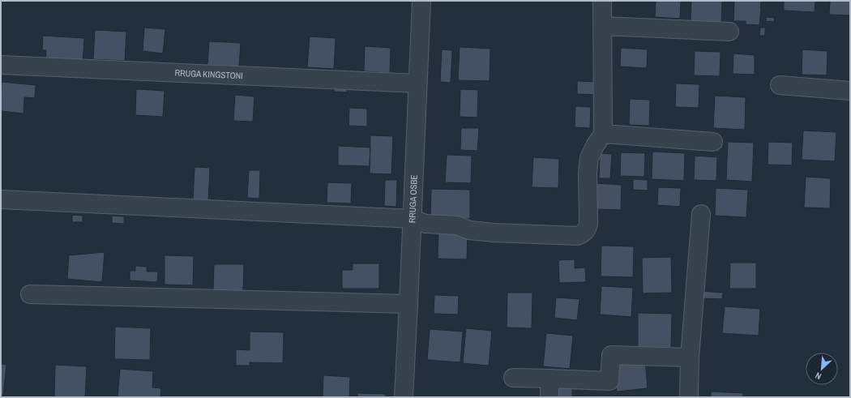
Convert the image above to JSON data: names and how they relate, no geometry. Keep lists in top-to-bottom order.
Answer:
{
  "streets": {
    "street": ["RRUGA KINGSTONI", "RRUGA OSBE"]
  },
  "crossings": [
    ["RRUGA KINGSTONI", "RRUGA OSBE"]
  ],
  "north": "bottom left"
}
